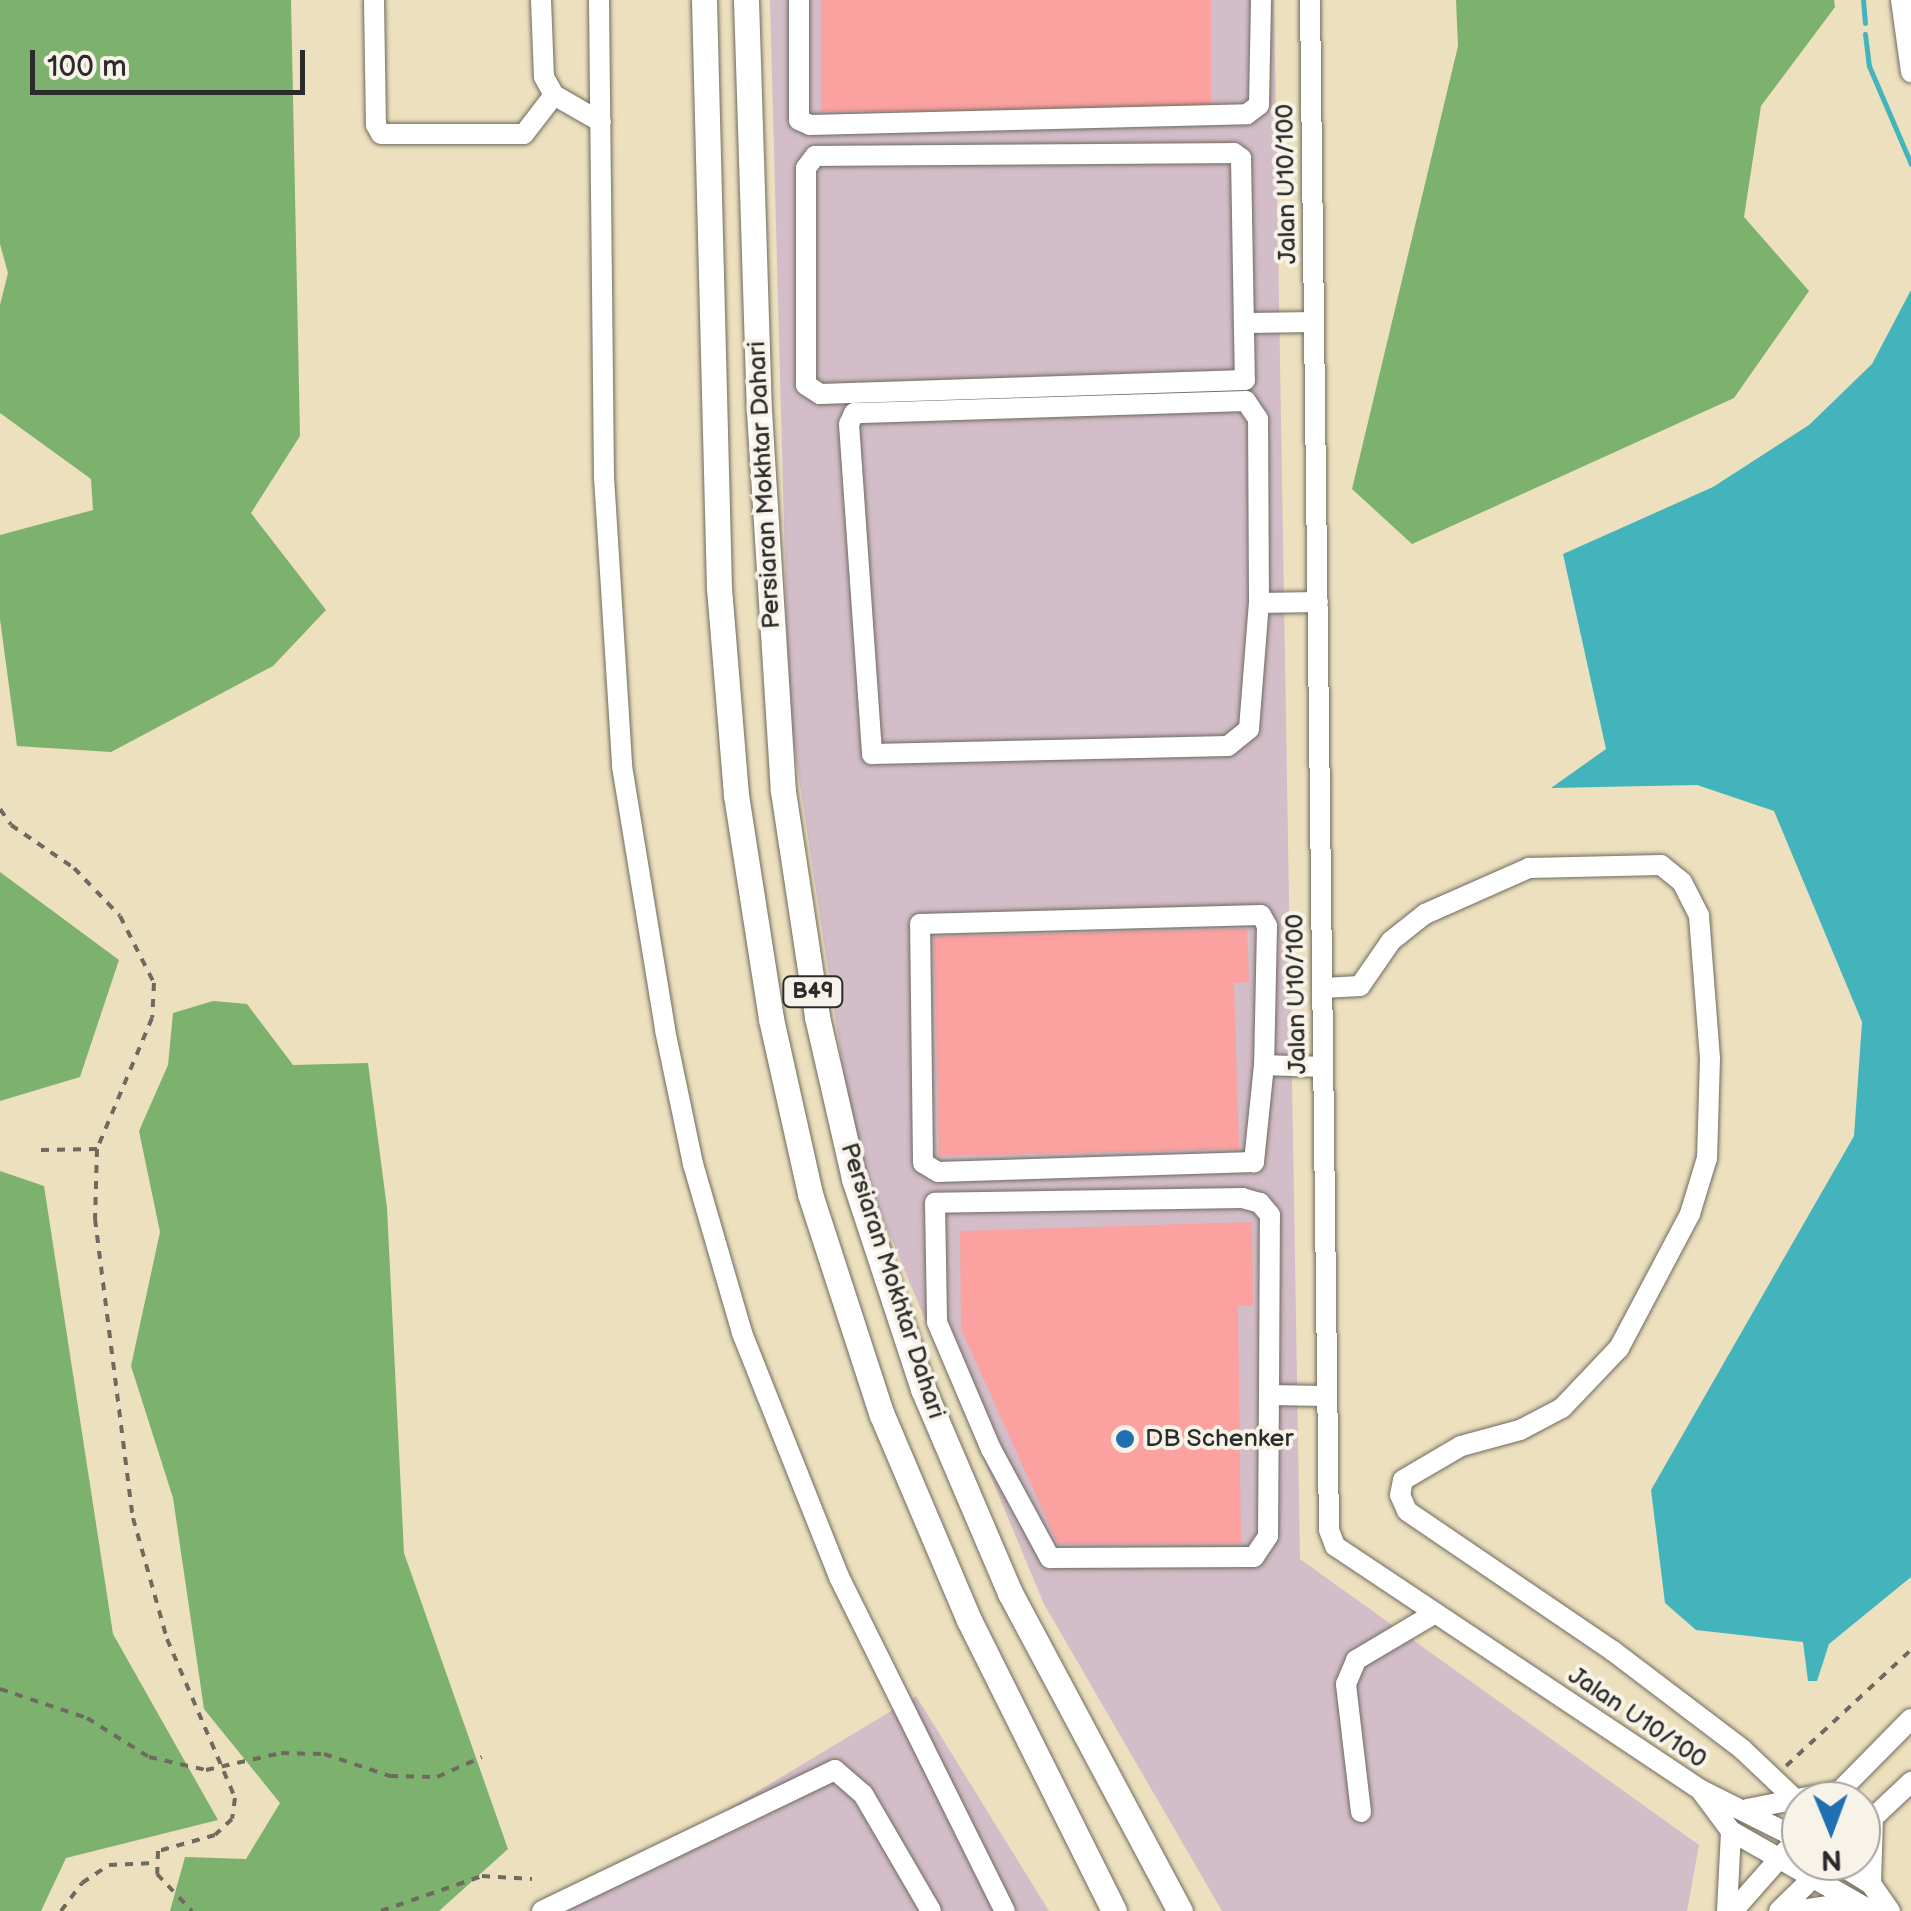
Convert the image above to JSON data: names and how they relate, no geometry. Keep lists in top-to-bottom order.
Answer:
{
  "streets": {
    "main road": ["Persiaran Mokhtar Dahari", "B49"],
    "street": ["Jalan U10/100"]
  },
  "places": ["DB Schenker"],
  "scale_bar": "100 m",
  "north": "bottom"
}
